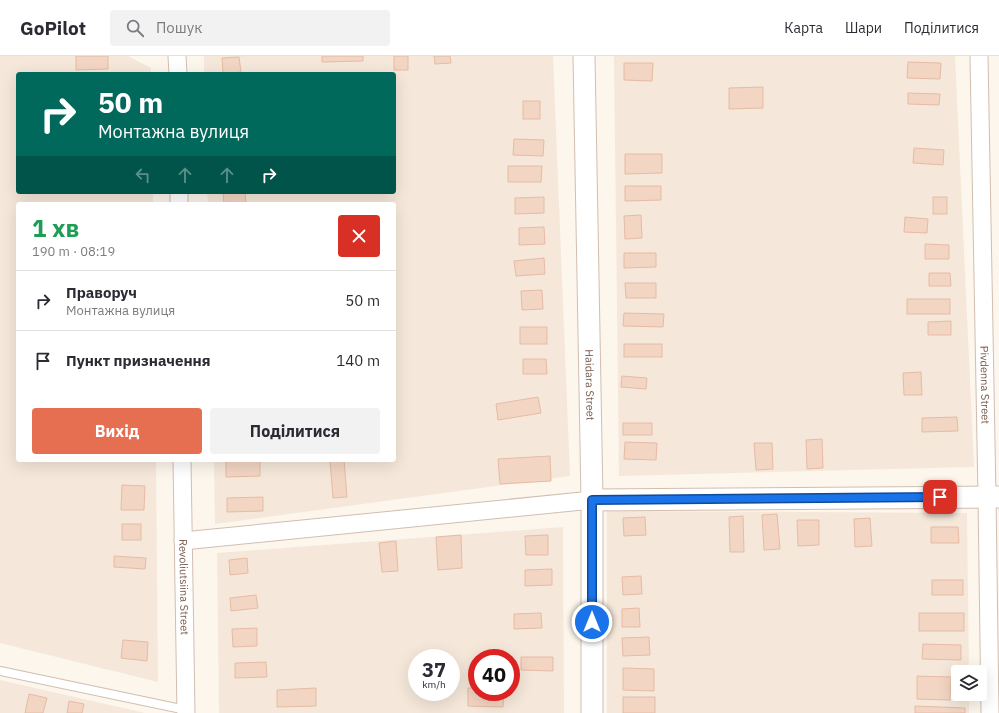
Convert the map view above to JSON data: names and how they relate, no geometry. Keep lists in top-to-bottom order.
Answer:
{
  "streets": {
    "street": ["Haidara Street", "Pivdenna Street", "Revoliutsiina Street"]
  },
  "page": {
    "header": "GoPilot",
    "search": "Пошук",
    "nav": ["Карта", "Шари", "Поділитися"],
    "turn": ["50 m", "Монтажна вулиця"],
    "heading": ["1 хв", "190 m · 08:19"],
    "list": [
      {
        "name": "Праворуч",
        "note": "Монтажна вулиця",
        "value": "50 m"
      },
      {
        "name": "Пункт призначення",
        "value": "140 m"
      }
    ],
    "buttons": ["Вихід", "Поділитися"],
    "speed": "37 km/h",
    "limit": "40"
  }
}
